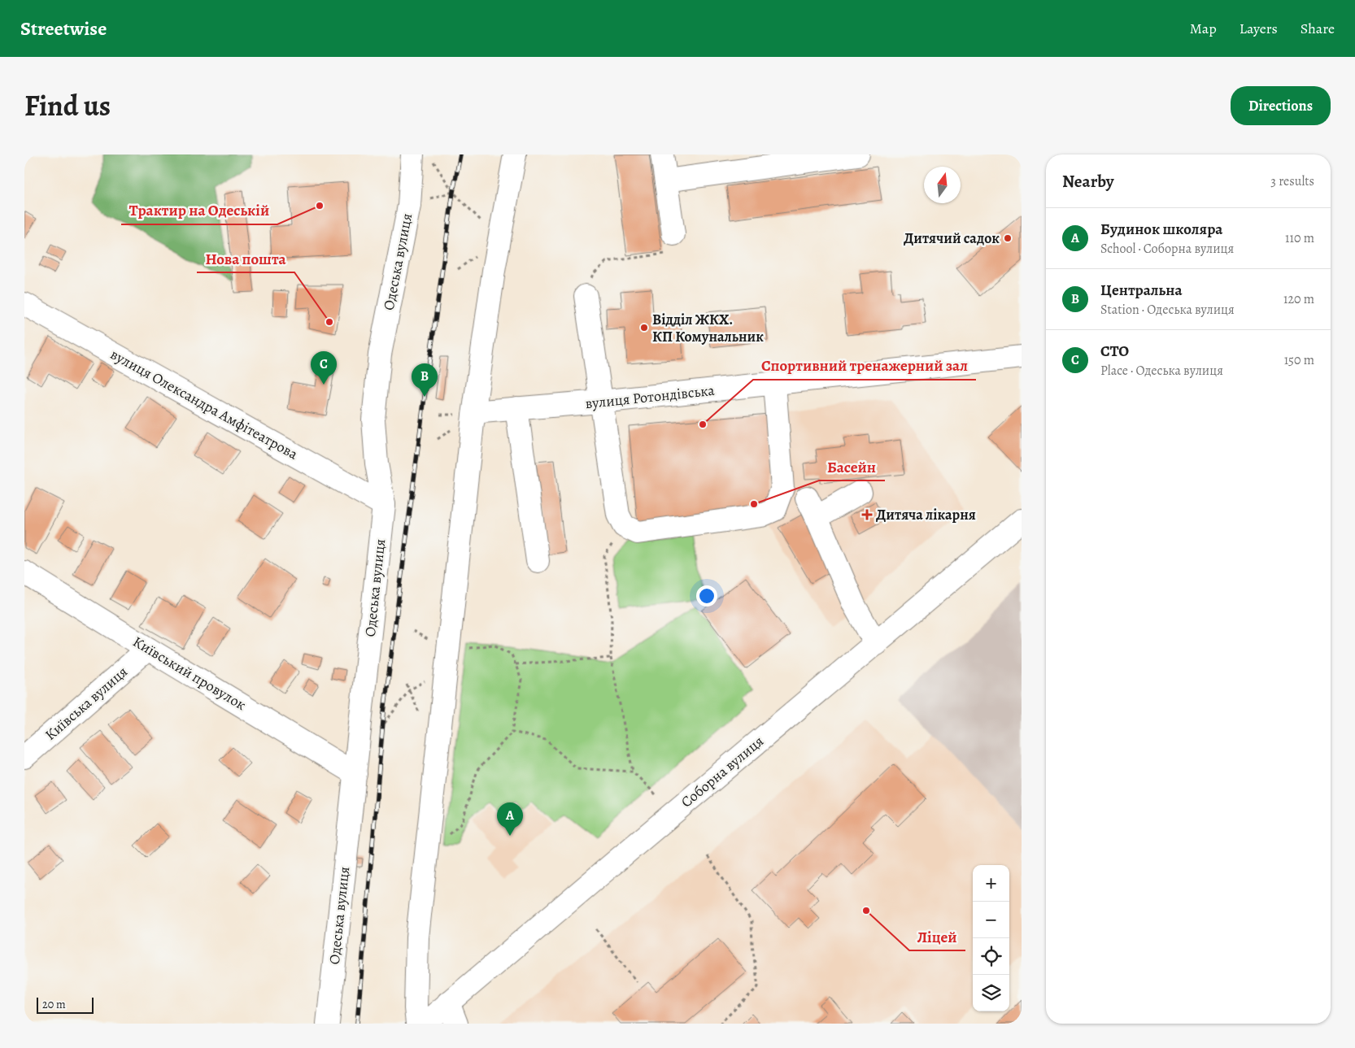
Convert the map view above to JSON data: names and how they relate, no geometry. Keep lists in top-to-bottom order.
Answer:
{
  "streets": {
    "street": [
      "Одеська вулиця",
      "вулиця Ротондівська",
      "вулиця Олександра Амфітеатрова",
      "Київський провулок",
      "Київська вулиця",
      "Соборна вулиця"
    ]
  },
  "crossings": [
    ["Одеська вулиця", "вулиця Олександра Амфітеатрова"],
    ["Одеська вулиця", "Київський провулок"],
    ["Київський провулок", "Київська вулиця"]
  ],
  "places": {
    "other": [
      "Трактир на Одеській",
      "Дитячий садок",
      "Нова пошта",
      "Відділ ЖКХ. КП Комунальник",
      "Спортивний тренажерний зал",
      "Басейн",
      "Ліцей"
    ],
    "health": ["Дитяча лікарня"]
  },
  "scale_bar": "20 m",
  "north": "top",
  "page": {
    "header": "Streetwise",
    "nav": ["Map", "Layers", "Share"],
    "title": "Find us",
    "buttons": "Directions",
    "heading": ["Nearby", "3 results"],
    "list": [
      {
        "mark": "A",
        "name": "Будинок школяра",
        "note": "School · Соборна вулиця",
        "value": "110 m"
      },
      {
        "mark": "B",
        "name": "Центральна",
        "note": "Station · Одеська вулиця",
        "value": "120 m"
      },
      {
        "mark": "C",
        "name": "СТО",
        "note": "Place · Одеська вулиця",
        "value": "150 m"
      }
    ],
    "pins": ["C", "B", "A"],
    "map_buttons": ["+", "−"],
    "scale": "20 m"
  }
}
